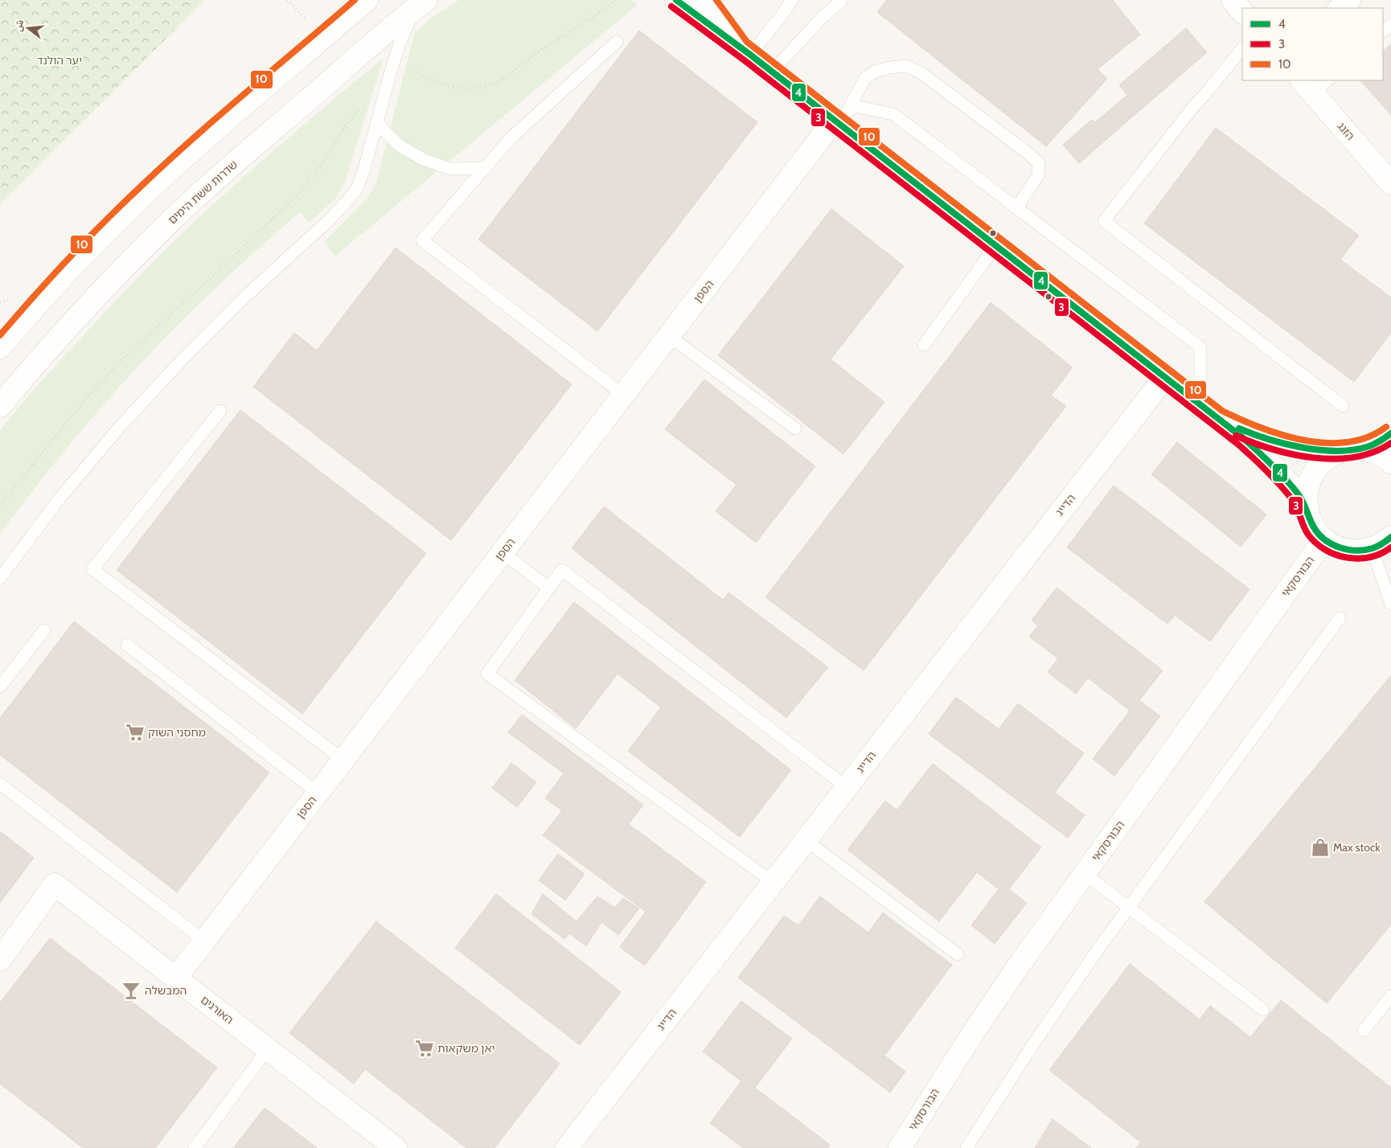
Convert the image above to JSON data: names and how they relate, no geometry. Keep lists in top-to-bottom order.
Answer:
{
  "streets": {
    "street": [
      "הזגג",
      "שדרות ששת הימים",
      "הספן",
      "הדייג",
      "הבורסקאי",
      "האורגים"
    ]
  },
  "crossings": [
    ["הספן", "האורגים"]
  ],
  "parks": ["יער הולנד"],
  "places": {
    "supermarket": ["מחסני השוק", "יאן משקאות"],
    "shop": ["Max stock"],
    "bar": ["המבשלה"]
  },
  "lines": ["transit line 4", "transit line 10", "transit line 3"],
  "legend": ["4", "3", "10"],
  "north": "left"
}
